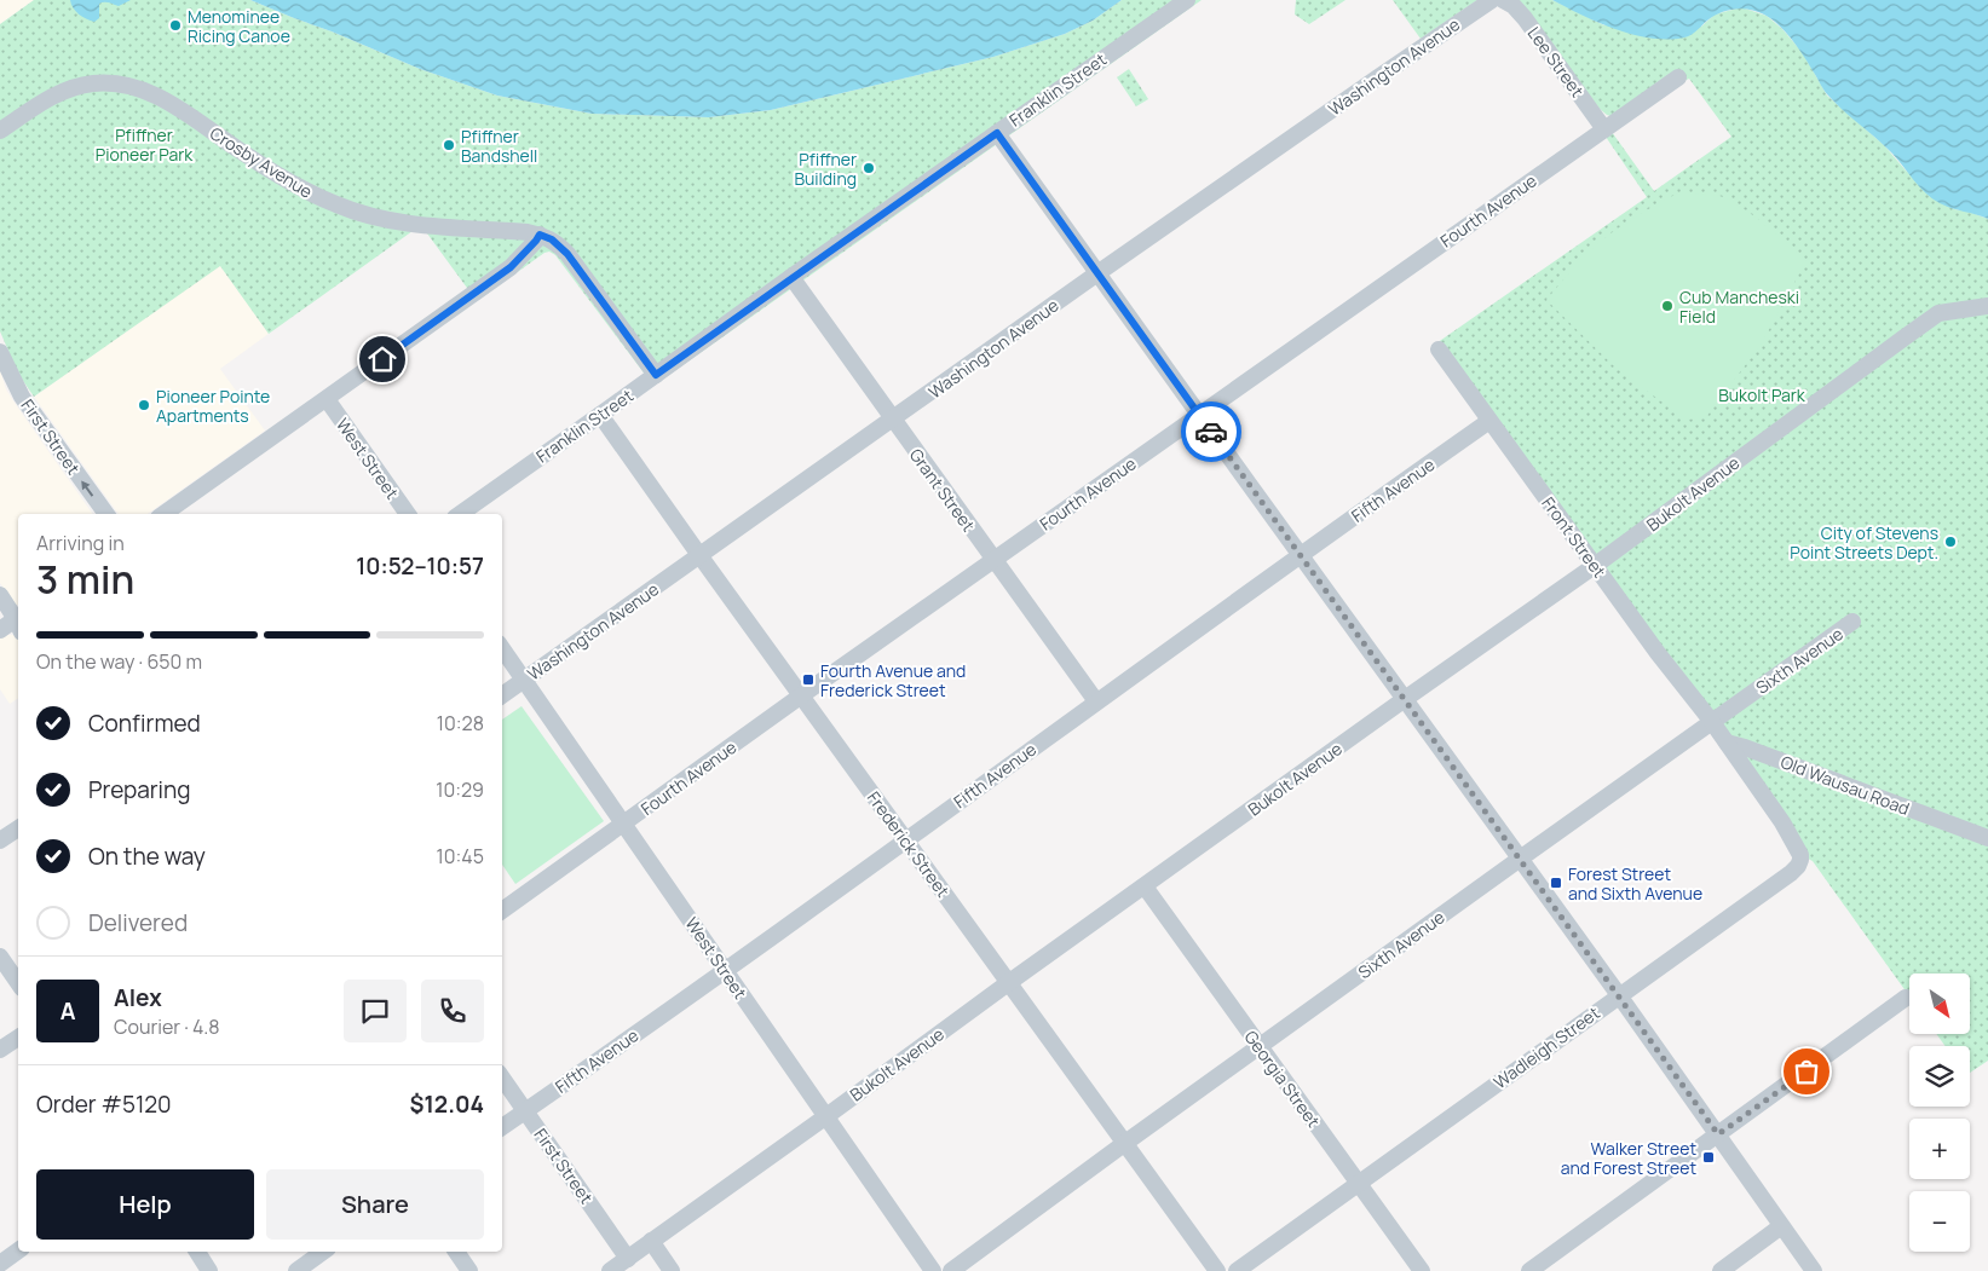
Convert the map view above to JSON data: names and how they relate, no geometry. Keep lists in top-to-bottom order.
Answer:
{
  "streets": {
    "street": [
      "Lee Street",
      "Washington Avenue",
      "Franklin Street",
      "Crosby Avenue",
      "Fourth Avenue",
      "First Street",
      "West Street",
      "Grant Street",
      "Fifth Avenue",
      "Bukolt Avenue",
      "Front Street",
      "Sixth Avenue",
      "Old Wausau Road",
      "Frederick Street",
      "Wadleigh Street",
      "Georgia Street"
    ]
  },
  "crossings": [
    ["Lee Street", "Washington Avenue"],
    ["Lee Street", "Fourth Avenue"],
    ["Washington Avenue", "West Street"],
    ["Washington Avenue", "Grant Street"],
    ["Washington Avenue", "Frederick Street"],
    ["Franklin Street", "Crosby Avenue"],
    ["Franklin Street", "Grant Street"],
    ["Franklin Street", "Frederick Street"],
    ["Fourth Avenue", "West Street"],
    ["Fourth Avenue", "Grant Street"],
    ["Fourth Avenue", "Frederick Street"],
    ["First Street", "Fifth Avenue"],
    ["First Street", "Bukolt Avenue"],
    ["West Street", "Fifth Avenue"],
    ["West Street", "Bukolt Avenue"],
    ["Grant Street", "Fifth Avenue"],
    ["Fifth Avenue", "Front Street"],
    ["Fifth Avenue", "Frederick Street"],
    ["Bukolt Avenue", "Front Street"],
    ["Bukolt Avenue", "Frederick Street"],
    ["Bukolt Avenue", "Georgia Street"],
    ["Front Street", "Sixth Avenue"],
    ["Sixth Avenue", "Frederick Street"],
    ["Sixth Avenue", "Georgia Street"],
    ["Old Wausau Road", "Wadleigh Street"],
    ["Wadleigh Street", "Georgia Street"]
  ],
  "one_way": ["First Street"],
  "parks": ["Pfiffner Pioneer Park", "Bukolt Park"],
  "places": {
    "other": [
      "Menominee Ricing Canoe",
      "Pfiffner Bandshell",
      "Pfiffner Building",
      "Cub Mancheski Field",
      "Pioneer Pointe Apartments",
      "City of Stevens Point Streets Dept."
    ],
    "transit": ["Fourth Avenue and Frederick Street", "Forest Street and Sixth Avenue", "Walker Street and Forest Street"]
  },
  "north": "bottom right",
  "page": {
    "heading": ["3 min", "Arriving in", "10:52–10:57"],
    "panel": [
      "Alex",
      "Courier · 4.8",
      "Order #5120",
      "$12.04"
    ],
    "bar": "On the way · 650 m",
    "list": [
      ["Confirmed", "10:28"],
      ["Preparing", "10:29"],
      ["On the way", "10:45"],
      "Delivered"
    ],
    "map_buttons": ["+", "−"],
    "round": "A",
    "buttons": ["Help", "Share"]
  }
}
